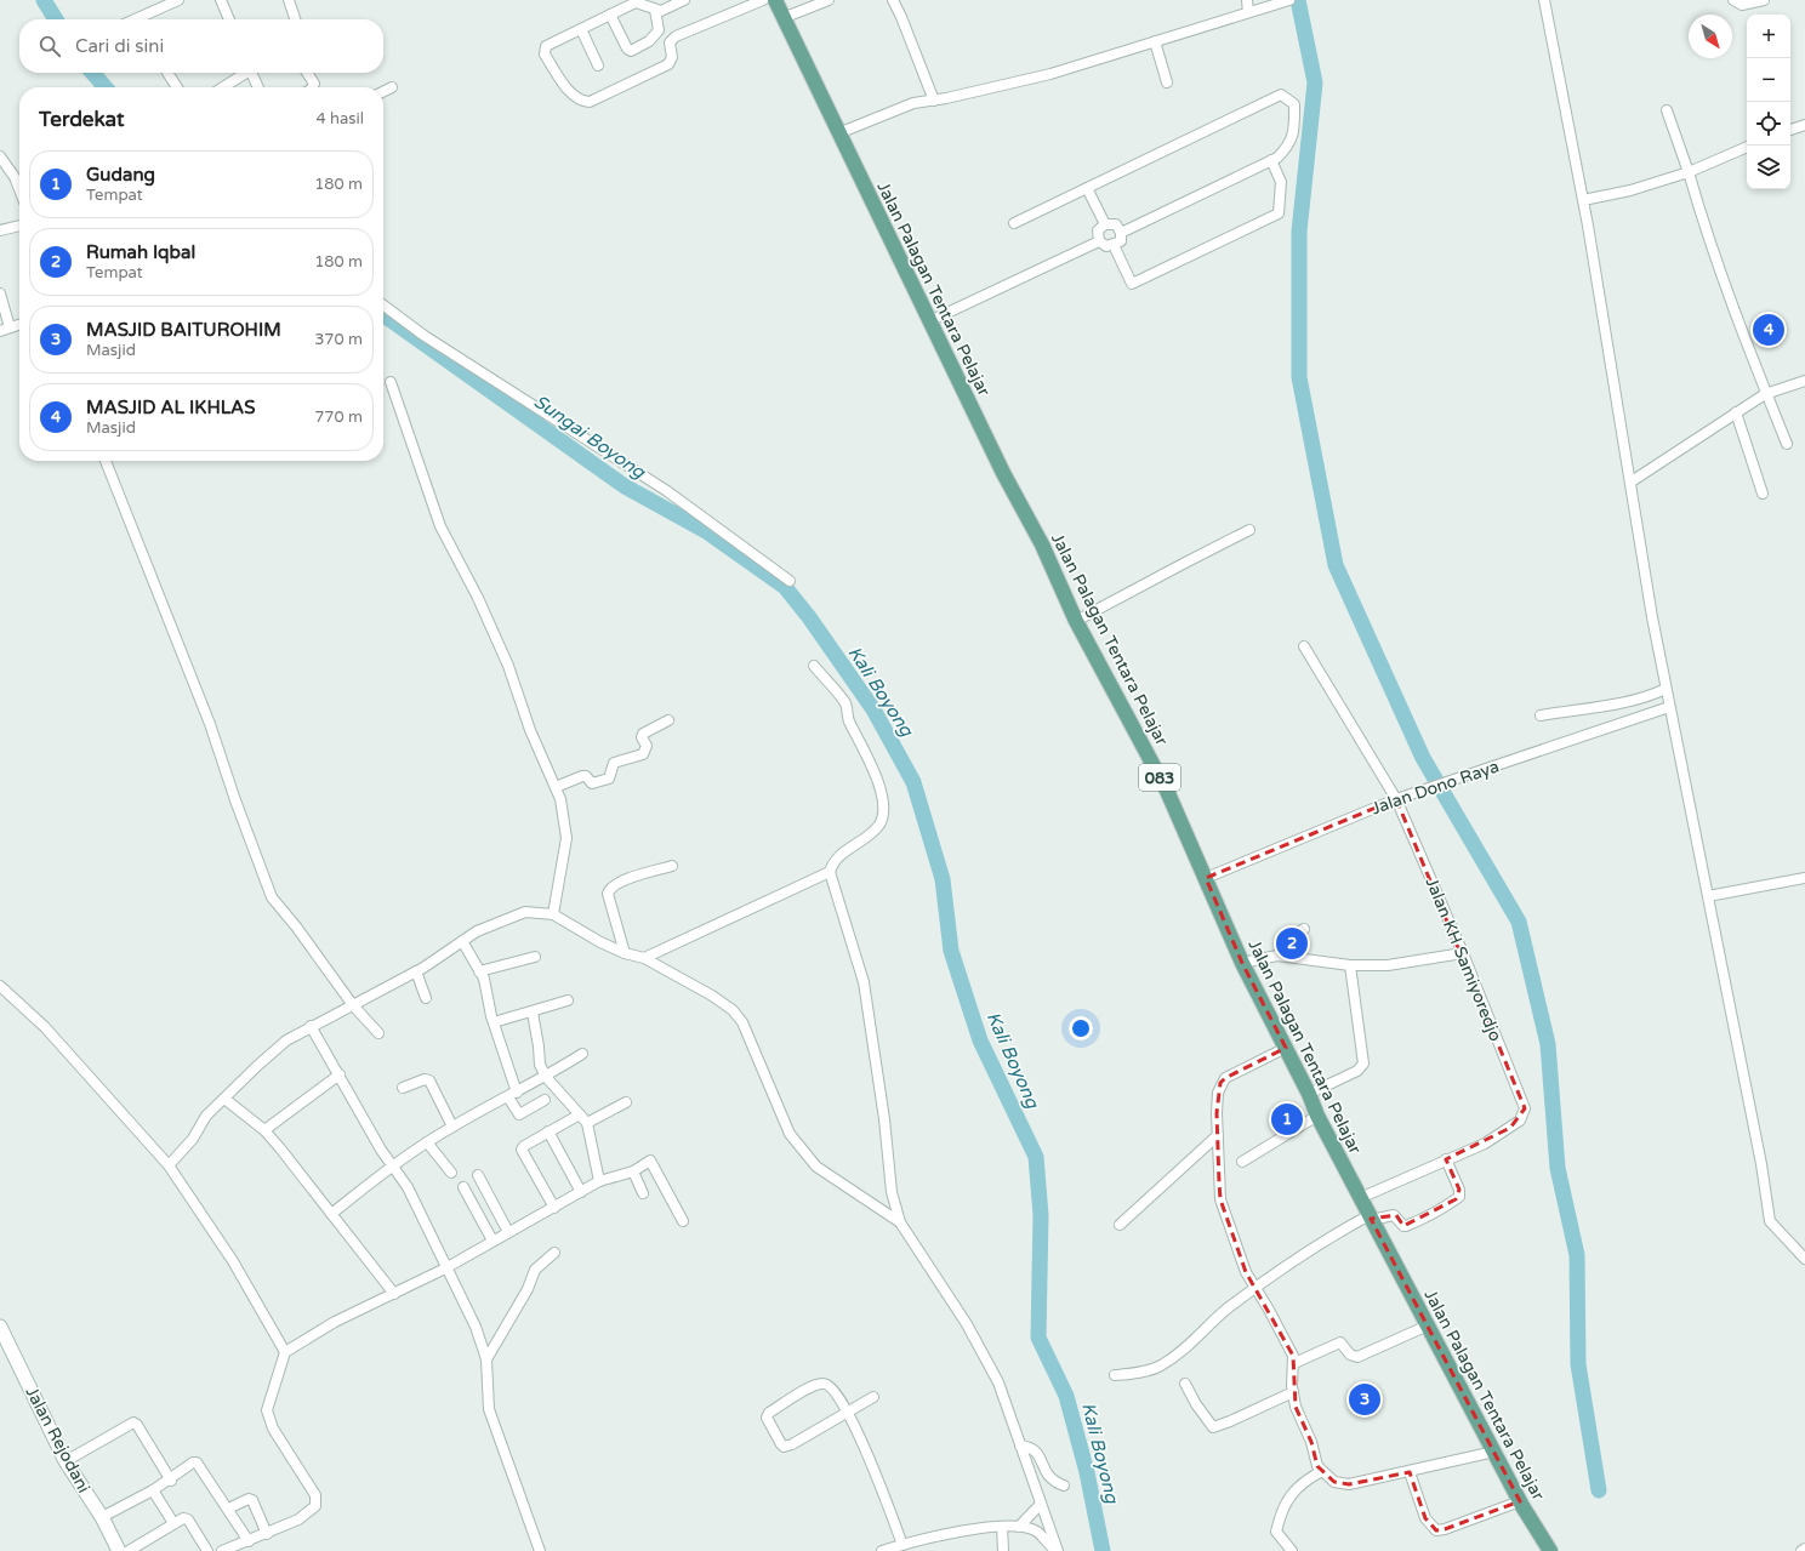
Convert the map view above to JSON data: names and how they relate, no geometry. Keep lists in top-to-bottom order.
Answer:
{
  "streets": {
    "main road": ["Jalan Palagan Tentara Pelajar", "083", "Jalan Rejodani"],
    "street": ["Jalan Dono Raya", "Jalan KH Samiyoredjo"]
  },
  "crossings": [
    ["Jalan Palagan Tentara Pelajar", "Jalan Dono Raya"],
    ["Jalan Palagan Tentara Pelajar", "Jalan KH Samiyoredjo"],
    ["Jalan Dono Raya", "Jalan KH Samiyoredjo"]
  ],
  "water": ["Sungai Boyong", "Kali Boyong"],
  "north": "bottom right",
  "page": {
    "map_buttons": ["+", "−"],
    "search": "Cari di sini",
    "heading": ["Terdekat", "4 hasil"],
    "list": [
      {
        "mark": "1",
        "name": "Gudang",
        "note": "Tempat",
        "value": "180 m"
      },
      {
        "mark": "2",
        "name": "Rumah Iqbal",
        "note": "Tempat",
        "value": "180 m"
      },
      {
        "mark": "3",
        "name": "MASJID BAITUROHIM",
        "note": "Masjid",
        "value": "370 m"
      },
      {
        "mark": "4",
        "name": "MASJID AL IKHLAS",
        "note": "Masjid",
        "value": "770 m"
      }
    ],
    "pins": [
      "4",
      "2",
      "1",
      "3"
    ]
  }
}
